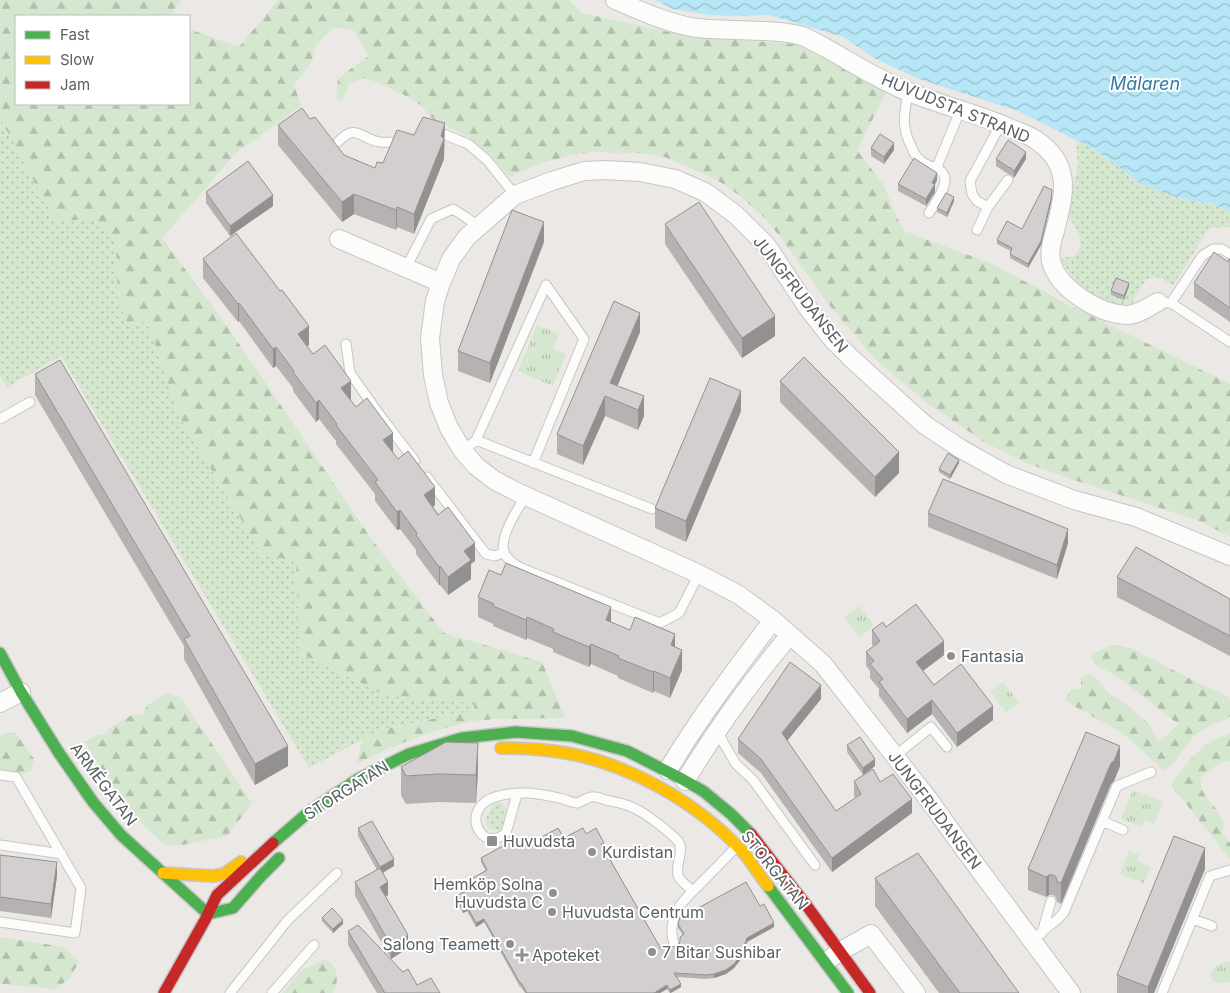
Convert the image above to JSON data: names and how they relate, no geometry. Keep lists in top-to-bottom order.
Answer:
{
  "streets": {
    "street": [
      "HUVUDSTA STRAND",
      "JUNGFRUDANSEN",
      "ARMÉGATAN",
      "STORGATAN"
    ]
  },
  "crossings": [
    ["ARMÉGATAN", "STORGATAN"]
  ],
  "water": ["Mälaren"],
  "places": {
    "other": [
      "Fantasia",
      "Kurdistan",
      "Hemköp Solna Huvudsta C",
      "Huvudsta Centrum",
      "Salong Teamett",
      "7 Bitar Sushibar"
    ],
    "transit": ["Huvudsta"],
    "health": ["Apoteket"]
  },
  "legend": ["Fast", "Slow", "Jam"]
}
